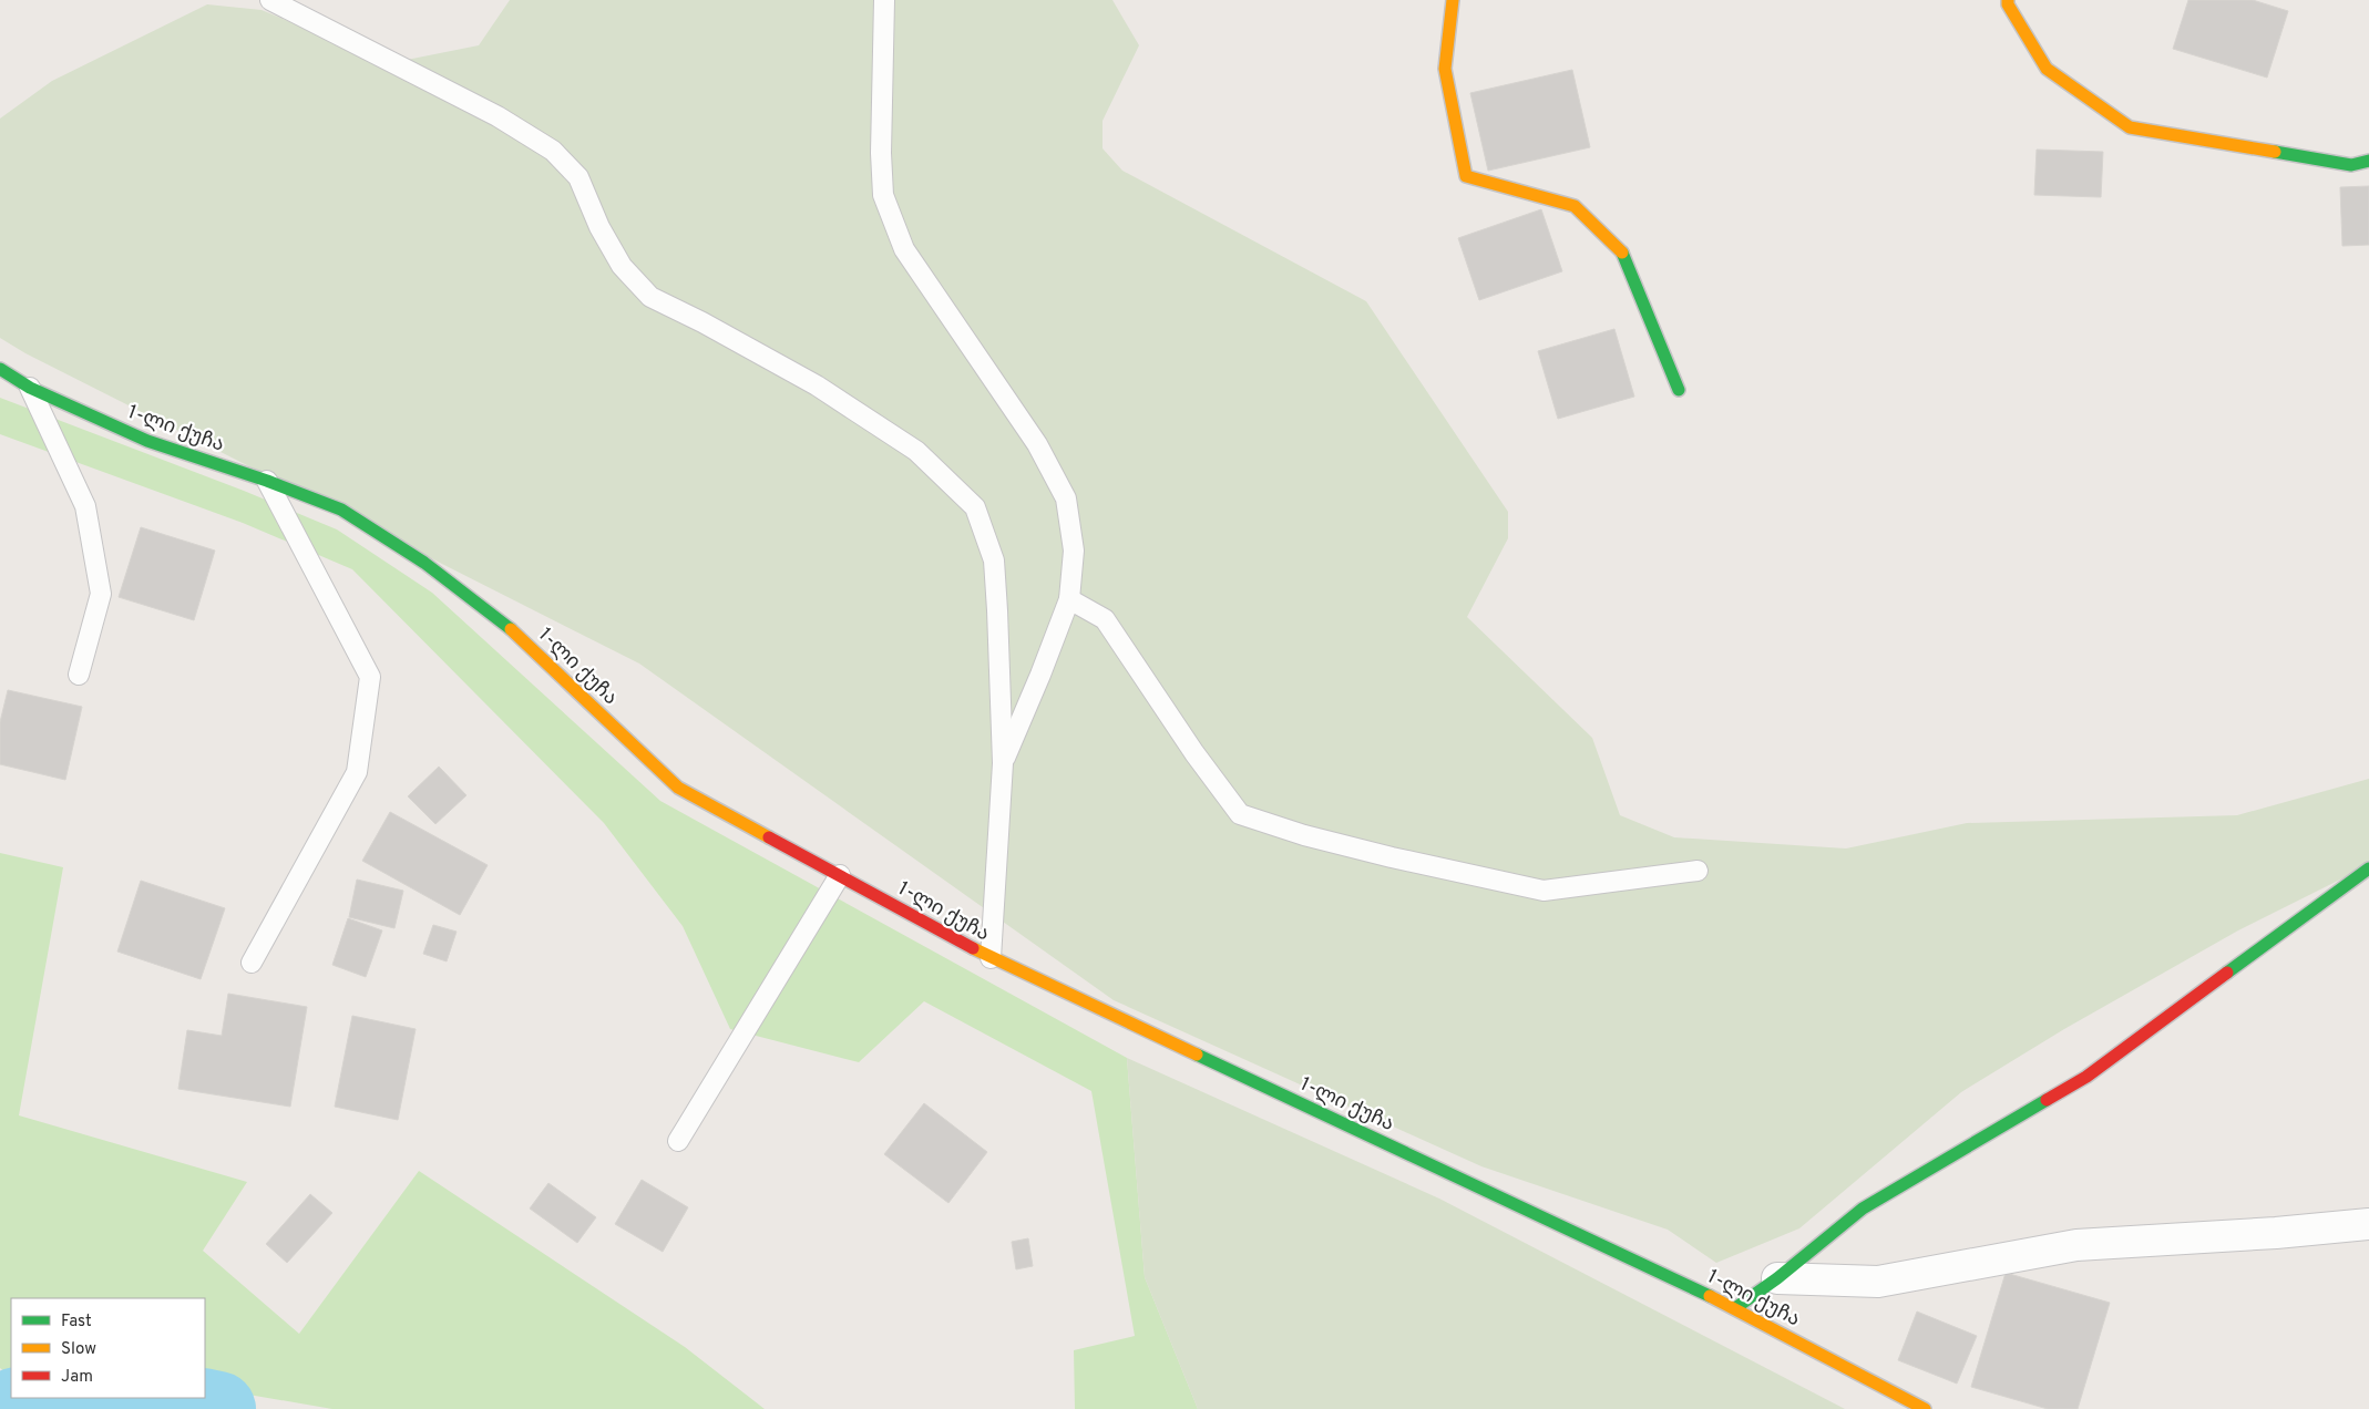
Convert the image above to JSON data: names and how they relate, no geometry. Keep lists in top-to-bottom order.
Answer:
{
  "streets": {
    "street": ["1-ლი ქუჩა"]
  },
  "legend": ["Fast", "Slow", "Jam"]
}
